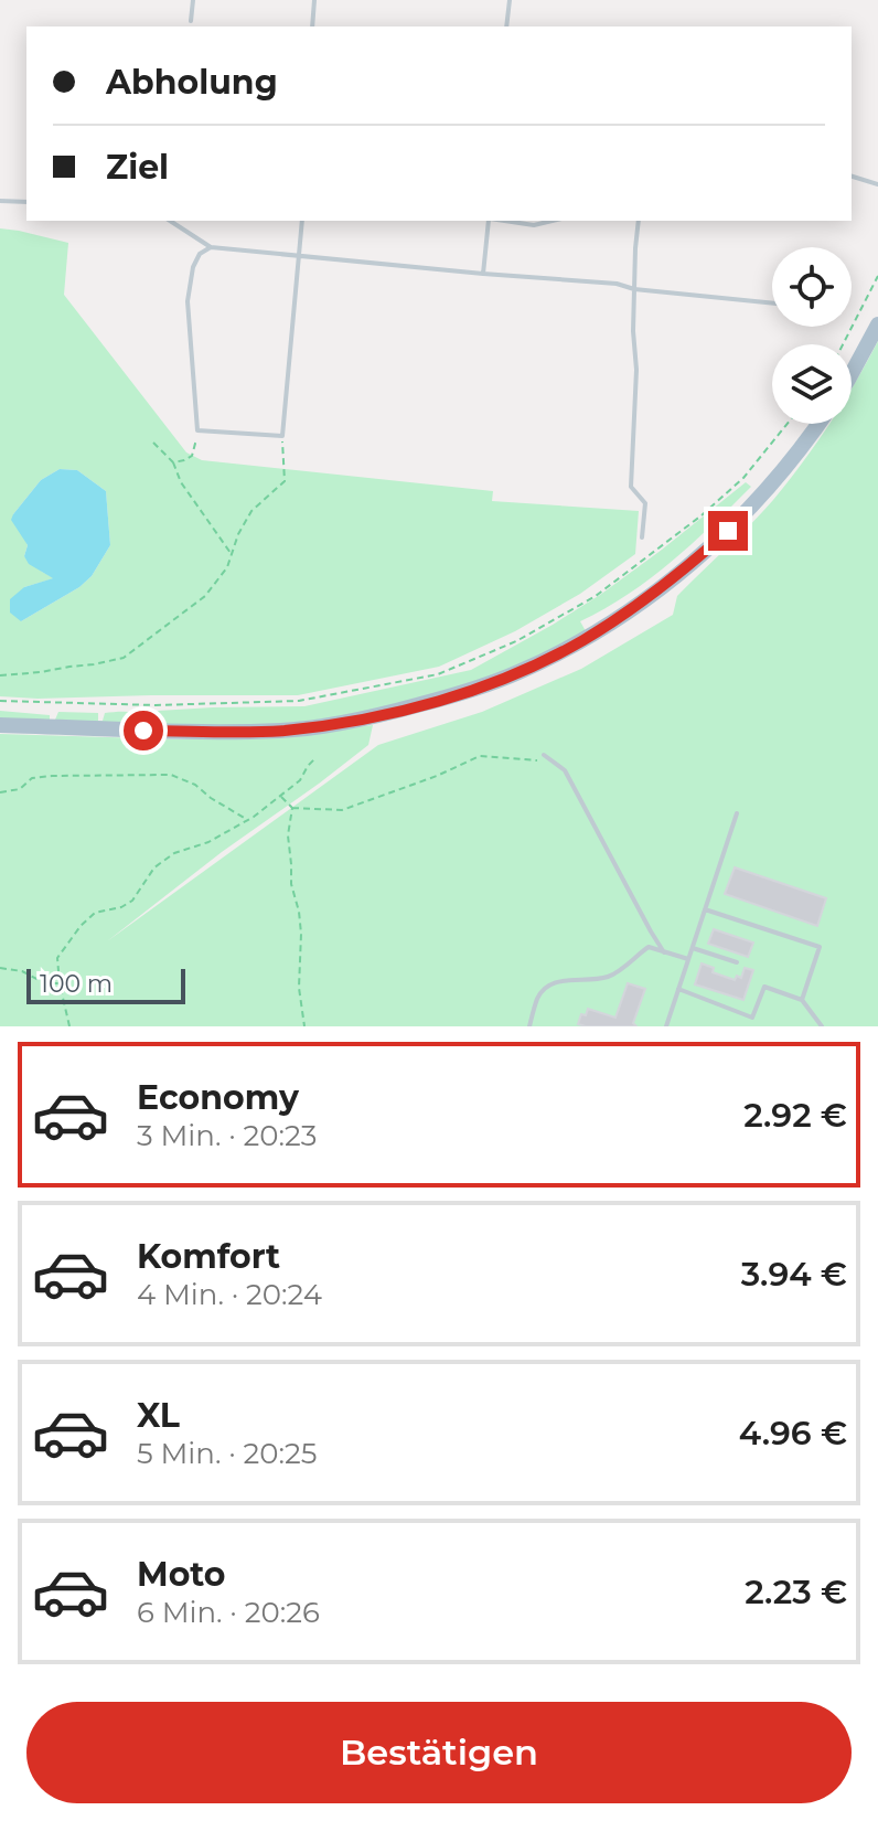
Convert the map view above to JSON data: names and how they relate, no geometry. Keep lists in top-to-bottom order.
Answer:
{
  "scale_bar": "100 m",
  "page": {
    "banner": ["Abholung", "Ziel"],
    "scale": "100 m",
    "list": [
      {
        "name": "Economy",
        "note": "3 Min. · 20:23",
        "value": "2.92 €"
      },
      {
        "name": "Komfort",
        "note": "4 Min. · 20:24",
        "value": "3.94 €"
      },
      {
        "name": "XL",
        "note": "5 Min. · 20:25",
        "value": "4.96 €"
      },
      {
        "name": "Moto",
        "note": "6 Min. · 20:26",
        "value": "2.23 €"
      }
    ],
    "buttons": "Bestätigen"
  }
}
